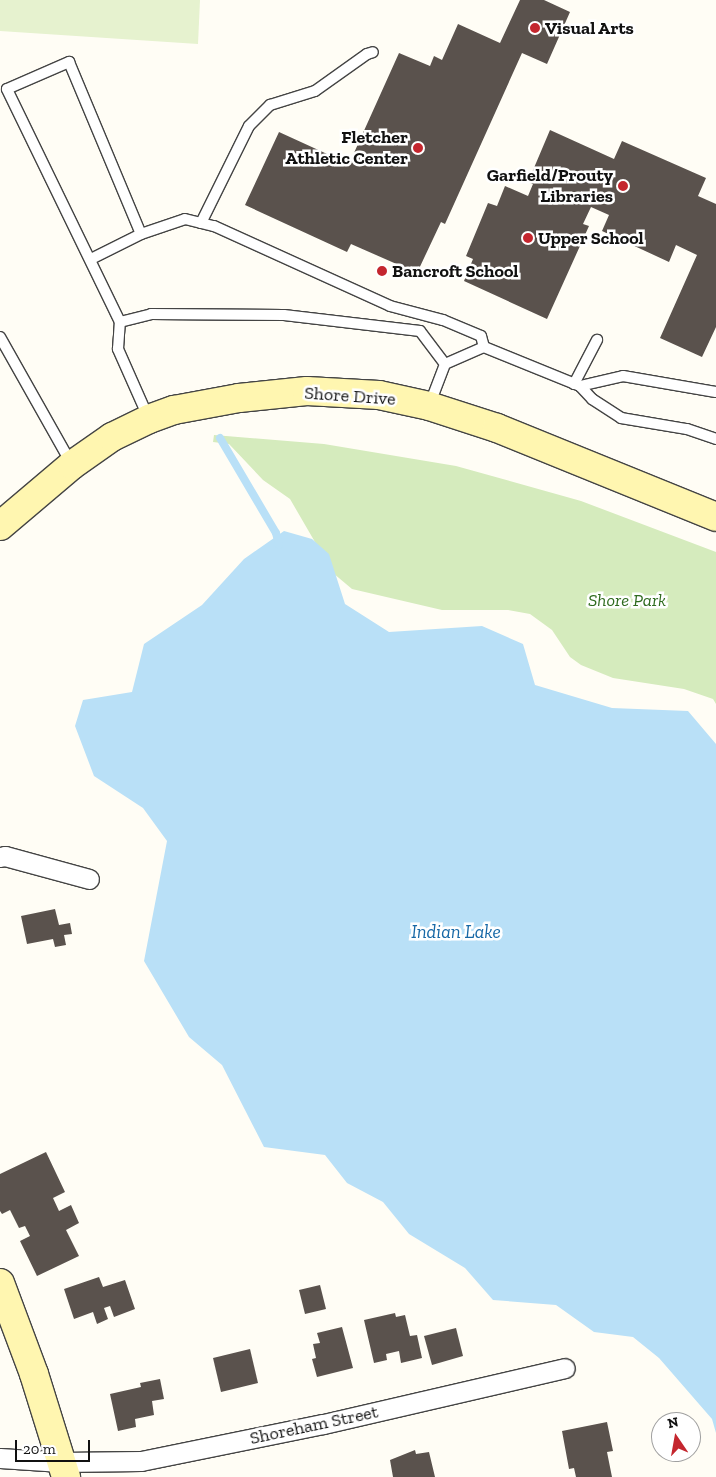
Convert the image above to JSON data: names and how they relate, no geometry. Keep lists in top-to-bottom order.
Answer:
{
  "streets": {
    "main road": ["Shore Drive"],
    "street": ["Shoreham Street"]
  },
  "water": ["Indian Lake"],
  "parks": ["Shore Park"],
  "places": [
    "Visual Arts",
    "Fletcher Athletic Center",
    "Garfield/Prouty Libraries",
    "Upper School",
    "Bancroft School"
  ],
  "scale_bar": "20 m",
  "north": "top"
}
